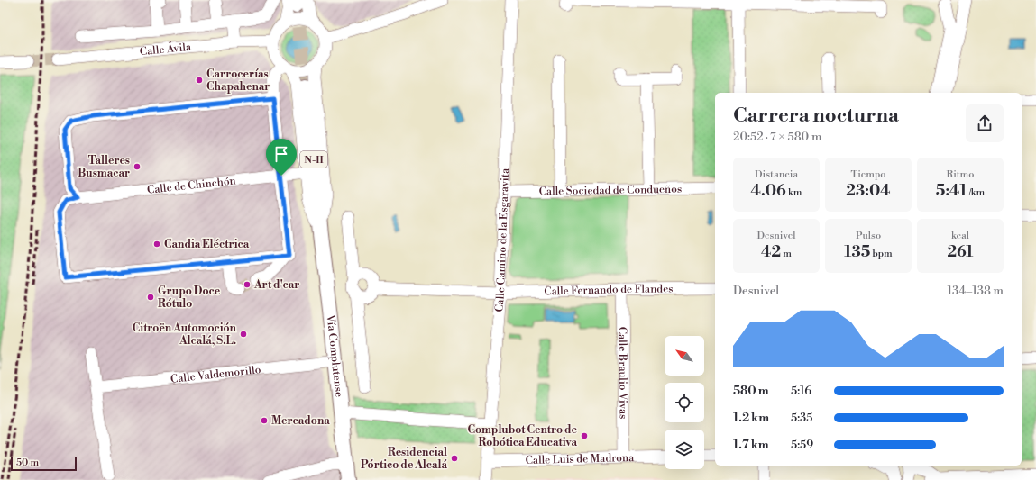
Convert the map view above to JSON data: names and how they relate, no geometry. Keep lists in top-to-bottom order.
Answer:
{
  "streets": {
    "main road": ["N-II", "Vía Complutense"],
    "street": [
      "Calle Ávila",
      "Calle de Chinchón",
      "Calle Sociedad de Condueños",
      "Calle Camino de la Esgaravita",
      "Calle Fernando de Flandes",
      "Calle Braulio Vivas",
      "Calle Valdemorillo",
      "Calle Luis de Madrona"
    ]
  },
  "crossings": [
    ["Calle Ávila", "Vía Complutense"],
    ["Calle de Chinchón", "Vía Complutense"],
    ["Calle Sociedad de Condueños", "Calle Camino de la Esgaravita"],
    ["Calle Camino de la Esgaravita", "Calle Fernando de Flandes"],
    ["Calle Camino de la Esgaravita", "Calle Luis de Madrona"],
    ["Calle Fernando de Flandes", "Calle Braulio Vivas"],
    ["Vía Complutense", "Calle Valdemorillo"],
    ["Calle Braulio Vivas", "Calle Luis de Madrona"]
  ],
  "places": [
    "Carrocerías Chapahenar",
    "Talleres Busmacar",
    "Candia Eléctrica",
    "Art d'car",
    "Grupo Doce Rótulo",
    "Citroën Automoción Alcalá, S.L.",
    "Mercadona",
    "Complubot Centro de Robótica Educativa",
    "Residencial Pórtico de Alcalá"
  ],
  "scale_bar": "50 m",
  "north": "top left",
  "page": {
    "heading": ["Carrera nocturna", "20:52 · 7 × 580 m"],
    "stats": [
      ["Distancia", "4.06 km"],
      ["Tiempo", "23:04"],
      ["Ritmo", "5:41 /km"],
      ["Desnivel", "42 m"],
      ["Pulso", "135 bpm"],
      ["kcal", "261"]
    ],
    "chart": ["Desnivel", "134–138 m"],
    "list": [
      {
        "name": "580 m",
        "note": "5:16"
      },
      {
        "name": "1.2 km",
        "note": "5:35"
      },
      {
        "name": "1.7 km",
        "note": "5:59"
      }
    ],
    "scale": "50 m"
  }
}
